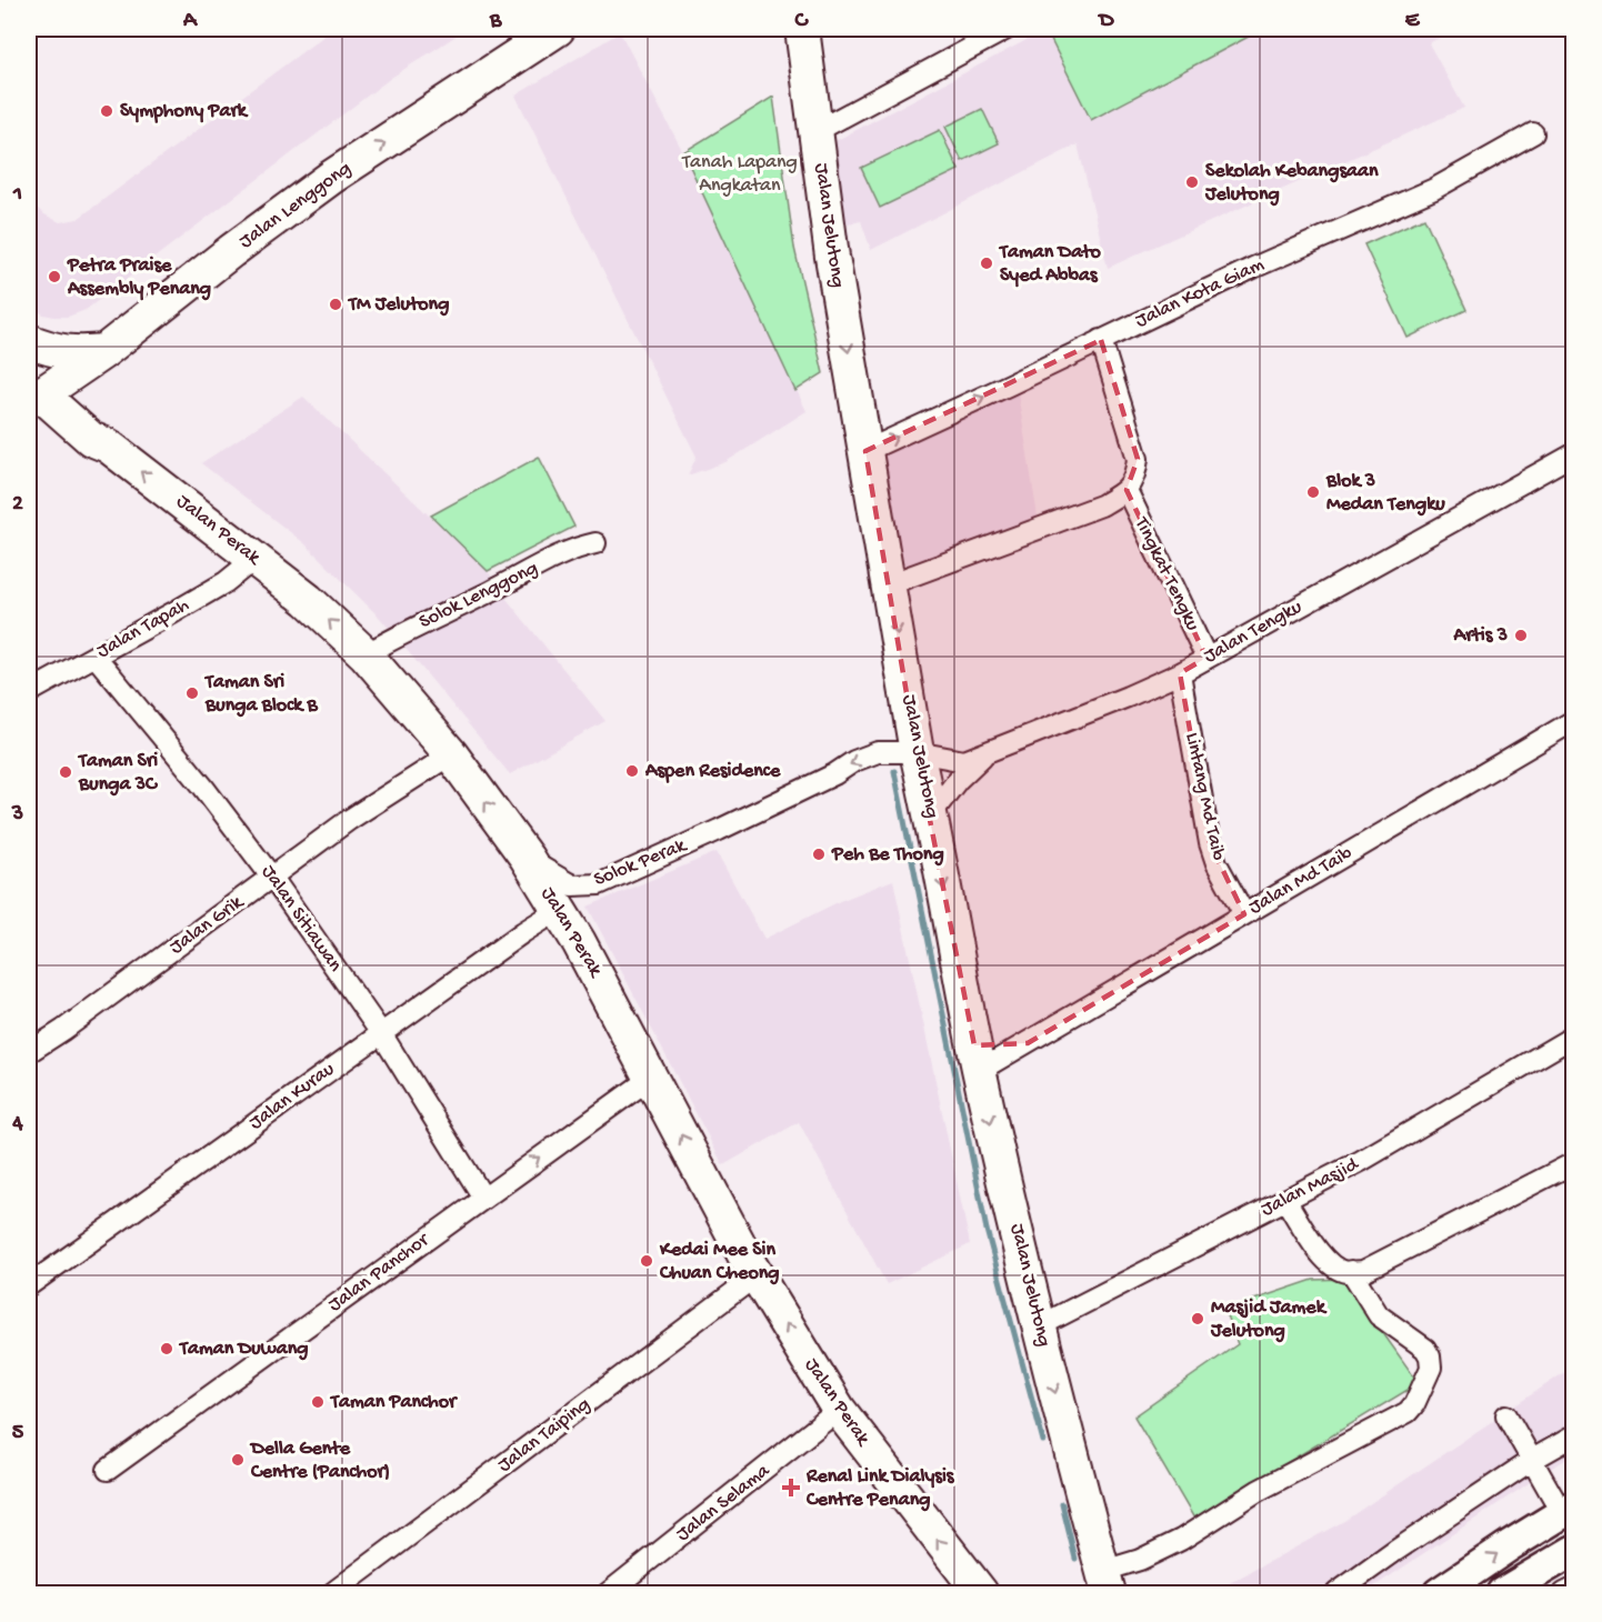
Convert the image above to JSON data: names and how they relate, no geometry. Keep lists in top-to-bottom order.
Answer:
{
  "streets": {
    "main road": ["Jalan Lenggong", "Jalan Jelutong", "Jalan Perak"],
    "street": [
      "Jalan Kota Giam",
      "Tingkat Tengku",
      "Solok Lenggong",
      "Jalan Tapah",
      "Jalan Tengku",
      "Lintang Md Taib",
      "Solok Perak",
      "Jalan Md Taib",
      "Jalan Sitiawan",
      "Jalan Grik",
      "Jalan Kurau",
      "Jalan Masjid",
      "Jalan Panchor",
      "Jalan Taiping",
      "Jalan Selama"
    ]
  },
  "crossings": [
    ["Jalan Lenggong", "Jalan Perak"],
    ["Jalan Jelutong", "Jalan Kota Giam"],
    ["Jalan Jelutong", "Jalan Tengku"],
    ["Jalan Jelutong", "Solok Perak"],
    ["Jalan Jelutong", "Jalan Md Taib"],
    ["Jalan Jelutong", "Jalan Masjid"],
    ["Jalan Perak", "Solok Lenggong"],
    ["Jalan Perak", "Jalan Tapah"],
    ["Jalan Perak", "Solok Perak"],
    ["Jalan Perak", "Jalan Grik"],
    ["Jalan Perak", "Jalan Kurau"],
    ["Jalan Perak", "Jalan Panchor"],
    ["Jalan Perak", "Jalan Taiping"],
    ["Jalan Perak", "Jalan Selama"],
    ["Tingkat Tengku", "Jalan Tengku"],
    ["Jalan Tapah", "Jalan Sitiawan"],
    ["Jalan Tengku", "Lintang Md Taib"],
    ["Jalan Tengku", "Solok Perak"],
    ["Lintang Md Taib", "Jalan Md Taib"],
    ["Jalan Sitiawan", "Jalan Grik"],
    ["Jalan Sitiawan", "Jalan Kurau"],
    ["Jalan Sitiawan", "Jalan Panchor"]
  ],
  "one_way": [
    "Jalan Lenggong",
    "Jalan Jelutong",
    "Jalan Perak",
    "Solok Perak"
  ],
  "parks": ["Tanah Lapang Angkatan"],
  "places": {
    "other": [
      "Symphony Park",
      "Sekolah Kebangsaan Jelutong",
      "Taman Dato Syed Abbas",
      "Petra Praise Assembly Penang",
      "TM Jelutong",
      "Blok 3 Medan Tengku",
      "Artis 3",
      "Taman Sri Bunga Block B",
      "Aspen Residence",
      "Taman Sri Bunga 3C",
      "Peh Be Thong",
      "Kedai Mee Sin Chuan Cheong",
      "Masjid Jamek Jelutong",
      "Taman Duwang",
      "Taman Panchor",
      "Della Gente Centre (Panchor)"
    ],
    "health": ["Renal Link Dialysis Centre Penang"]
  },
  "grid": {
    "columns": [
      "A",
      "B",
      "C",
      "D",
      "E"
    ],
    "rows": [
      "1",
      "2",
      "3",
      "4",
      "5"
    ]
  }
}
